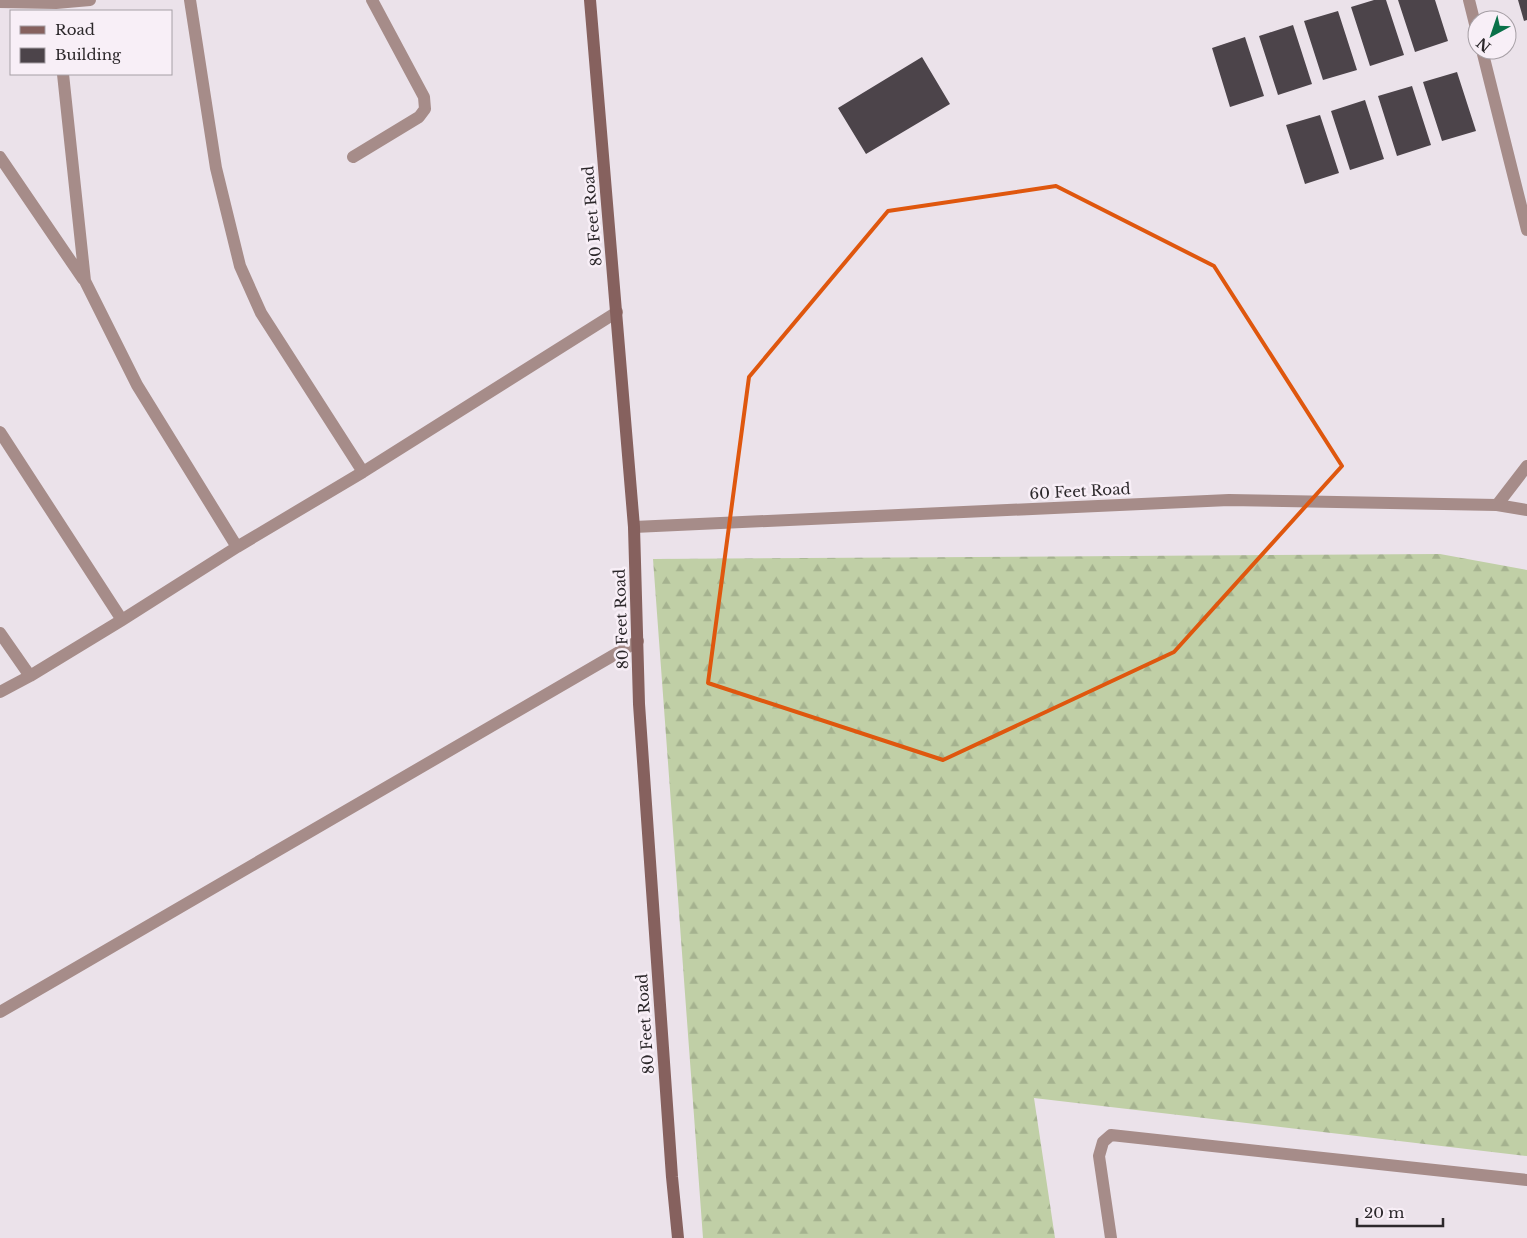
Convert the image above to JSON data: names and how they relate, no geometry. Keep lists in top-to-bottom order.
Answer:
{
  "streets": {
    "main road": ["80 Feet Road"],
    "street": ["60 Feet Road"]
  },
  "crossings": [
    ["80 Feet Road", "60 Feet Road"]
  ],
  "legend": ["Road", "Building"],
  "scale_bar": "20 m",
  "north": "bottom left"
}
